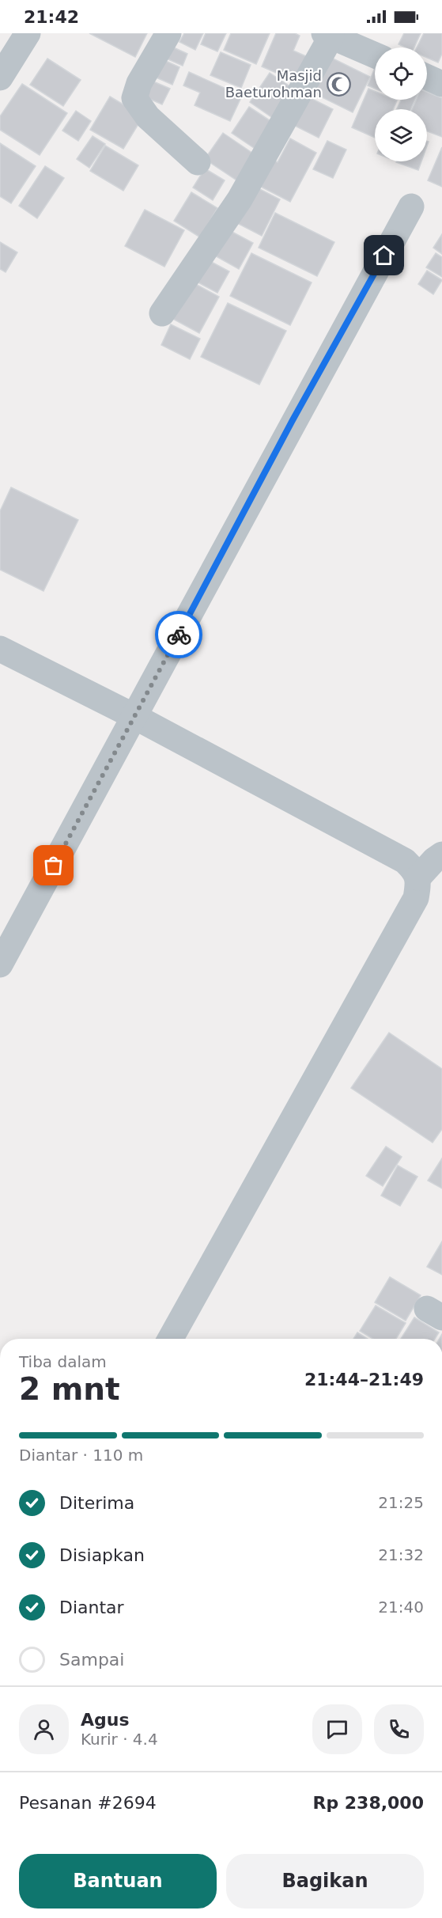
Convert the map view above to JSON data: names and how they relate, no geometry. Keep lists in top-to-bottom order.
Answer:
{
  "places": {
    "mosque": ["Masjid Baeturohman"]
  },
  "page": {
    "status": "21:42",
    "heading": ["2 mnt", "Tiba dalam", "21:44–21:49"],
    "panel": [
      "Agus",
      "Kurir · 4.4",
      "Pesanan #2694",
      "Rp 238,000"
    ],
    "bar": "Diantar · 110 m",
    "list": [
      ["Diterima", "21:25"],
      ["Disiapkan", "21:32"],
      ["Diantar", "21:40"],
      "Sampai"
    ],
    "buttons": ["Bantuan", "Bagikan"]
  }
}
